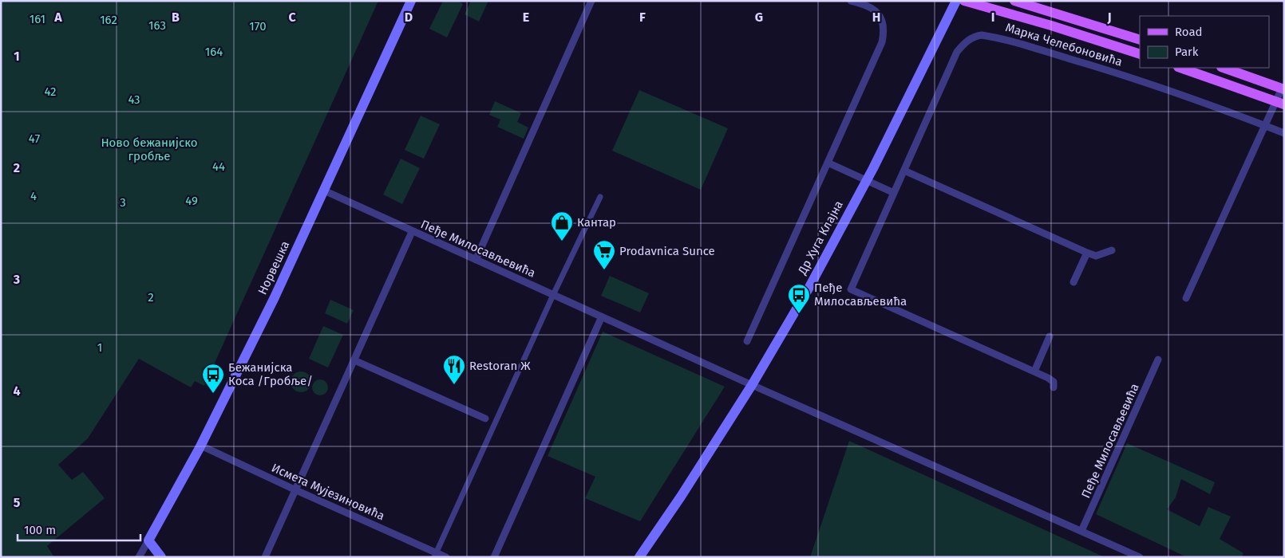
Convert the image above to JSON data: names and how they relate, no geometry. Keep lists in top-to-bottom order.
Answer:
{
  "streets": {
    "main road": ["Марка Челебоновића", "Др Хуга Клајна", "Норвешка"],
    "street": ["Пеђе Милосављевића", "Исмета Мујезиновића"]
  },
  "crossings": [
    ["Др Хуга Клајна", "Пеђе Милосављевића"],
    ["Пеђе Милосављевића", "Норвешка"],
    ["Норвешка", "Исмета Мујезиновића"]
  ],
  "parks": [
    "161",
    "162",
    "163",
    "170",
    "164",
    "42",
    "43",
    "47",
    "Ново бежанијско гробље",
    "44",
    "4",
    "49",
    "3",
    "2",
    "1"
  ],
  "places": {
    "shop": ["Кантар"],
    "supermarket": ["Prodavnica Sunce"],
    "bus stop": ["Пеђе Милосављевића", "Бежанијска Коса /Гробље/"],
    "restaurant": ["Restoran Ж"]
  },
  "legend": ["Road", "Park"],
  "scale_bar": "100 m",
  "grid": {
    "columns": [
      "A",
      "B",
      "C",
      "D",
      "E",
      "F",
      "G",
      "H",
      "I",
      "J"
    ],
    "rows": [
      "1",
      "2",
      "3",
      "4",
      "5"
    ]
  }
}
